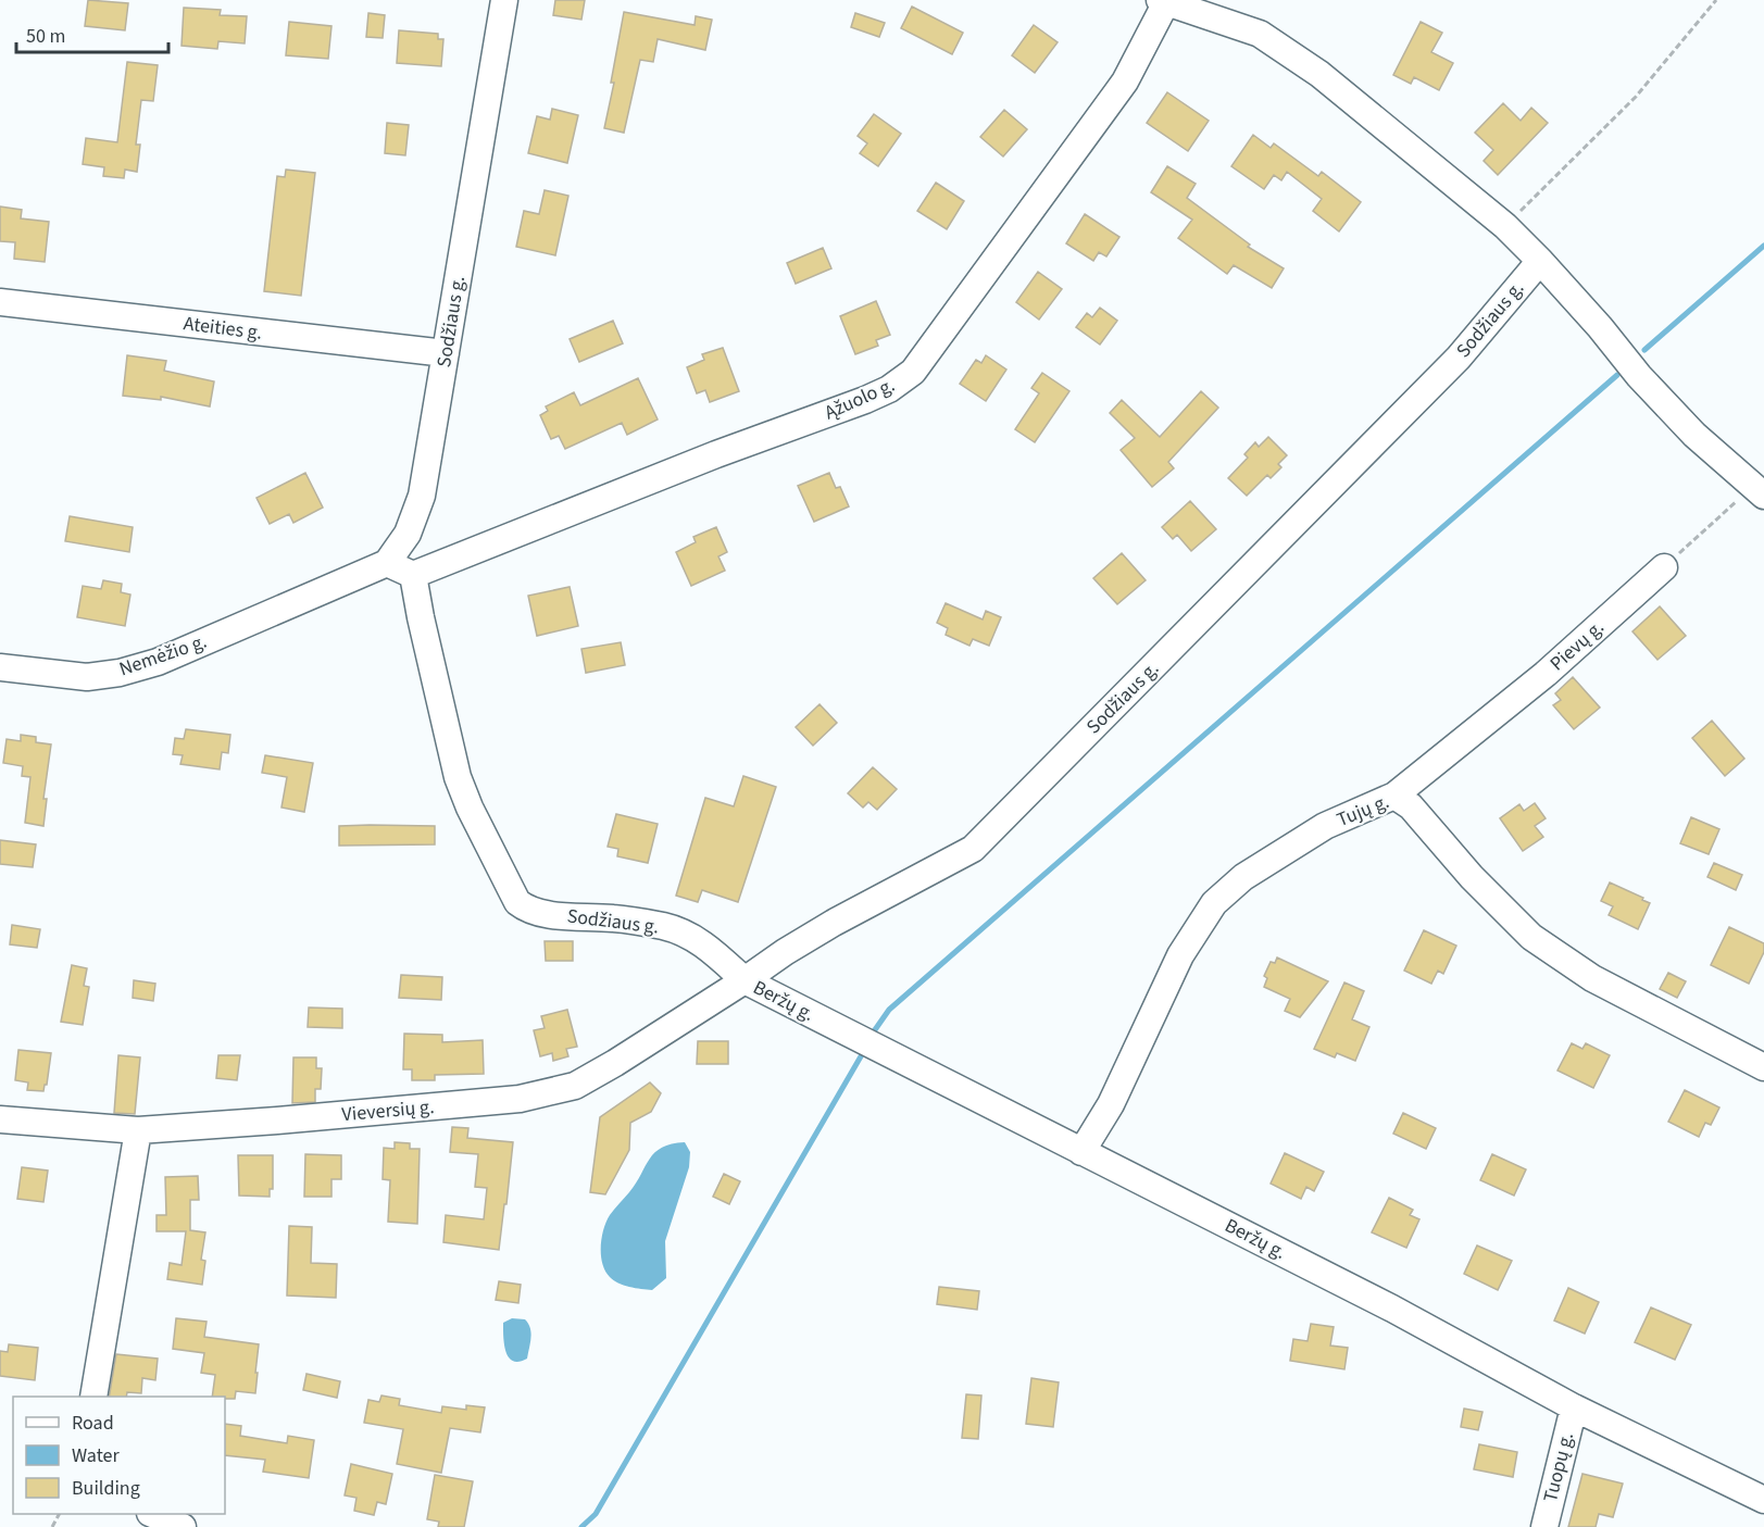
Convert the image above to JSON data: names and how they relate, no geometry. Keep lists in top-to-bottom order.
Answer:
{
  "streets": {
    "street": [
      "Sodžiaus g.",
      "Ateities g.",
      "Ąžuolo g.",
      "Pievų g.",
      "Nemėžio g.",
      "Tujų g.",
      "Beržų g.",
      "Vieversių g.",
      "Tuopų g."
    ]
  },
  "crossings": [
    ["Sodžiaus g.", "Ateities g."],
    ["Sodžiaus g.", "Ąžuolo g."],
    ["Sodžiaus g.", "Nemėžio g."],
    ["Sodžiaus g.", "Beržų g."],
    ["Sodžiaus g.", "Vieversių g."],
    ["Pievų g.", "Tujų g."],
    ["Tujų g.", "Beržų g."],
    ["Beržų g.", "Vieversių g."],
    ["Beržų g.", "Tuopų g."]
  ],
  "legend": ["Road", "Water", "Building"],
  "scale_bar": "50 m"
}
